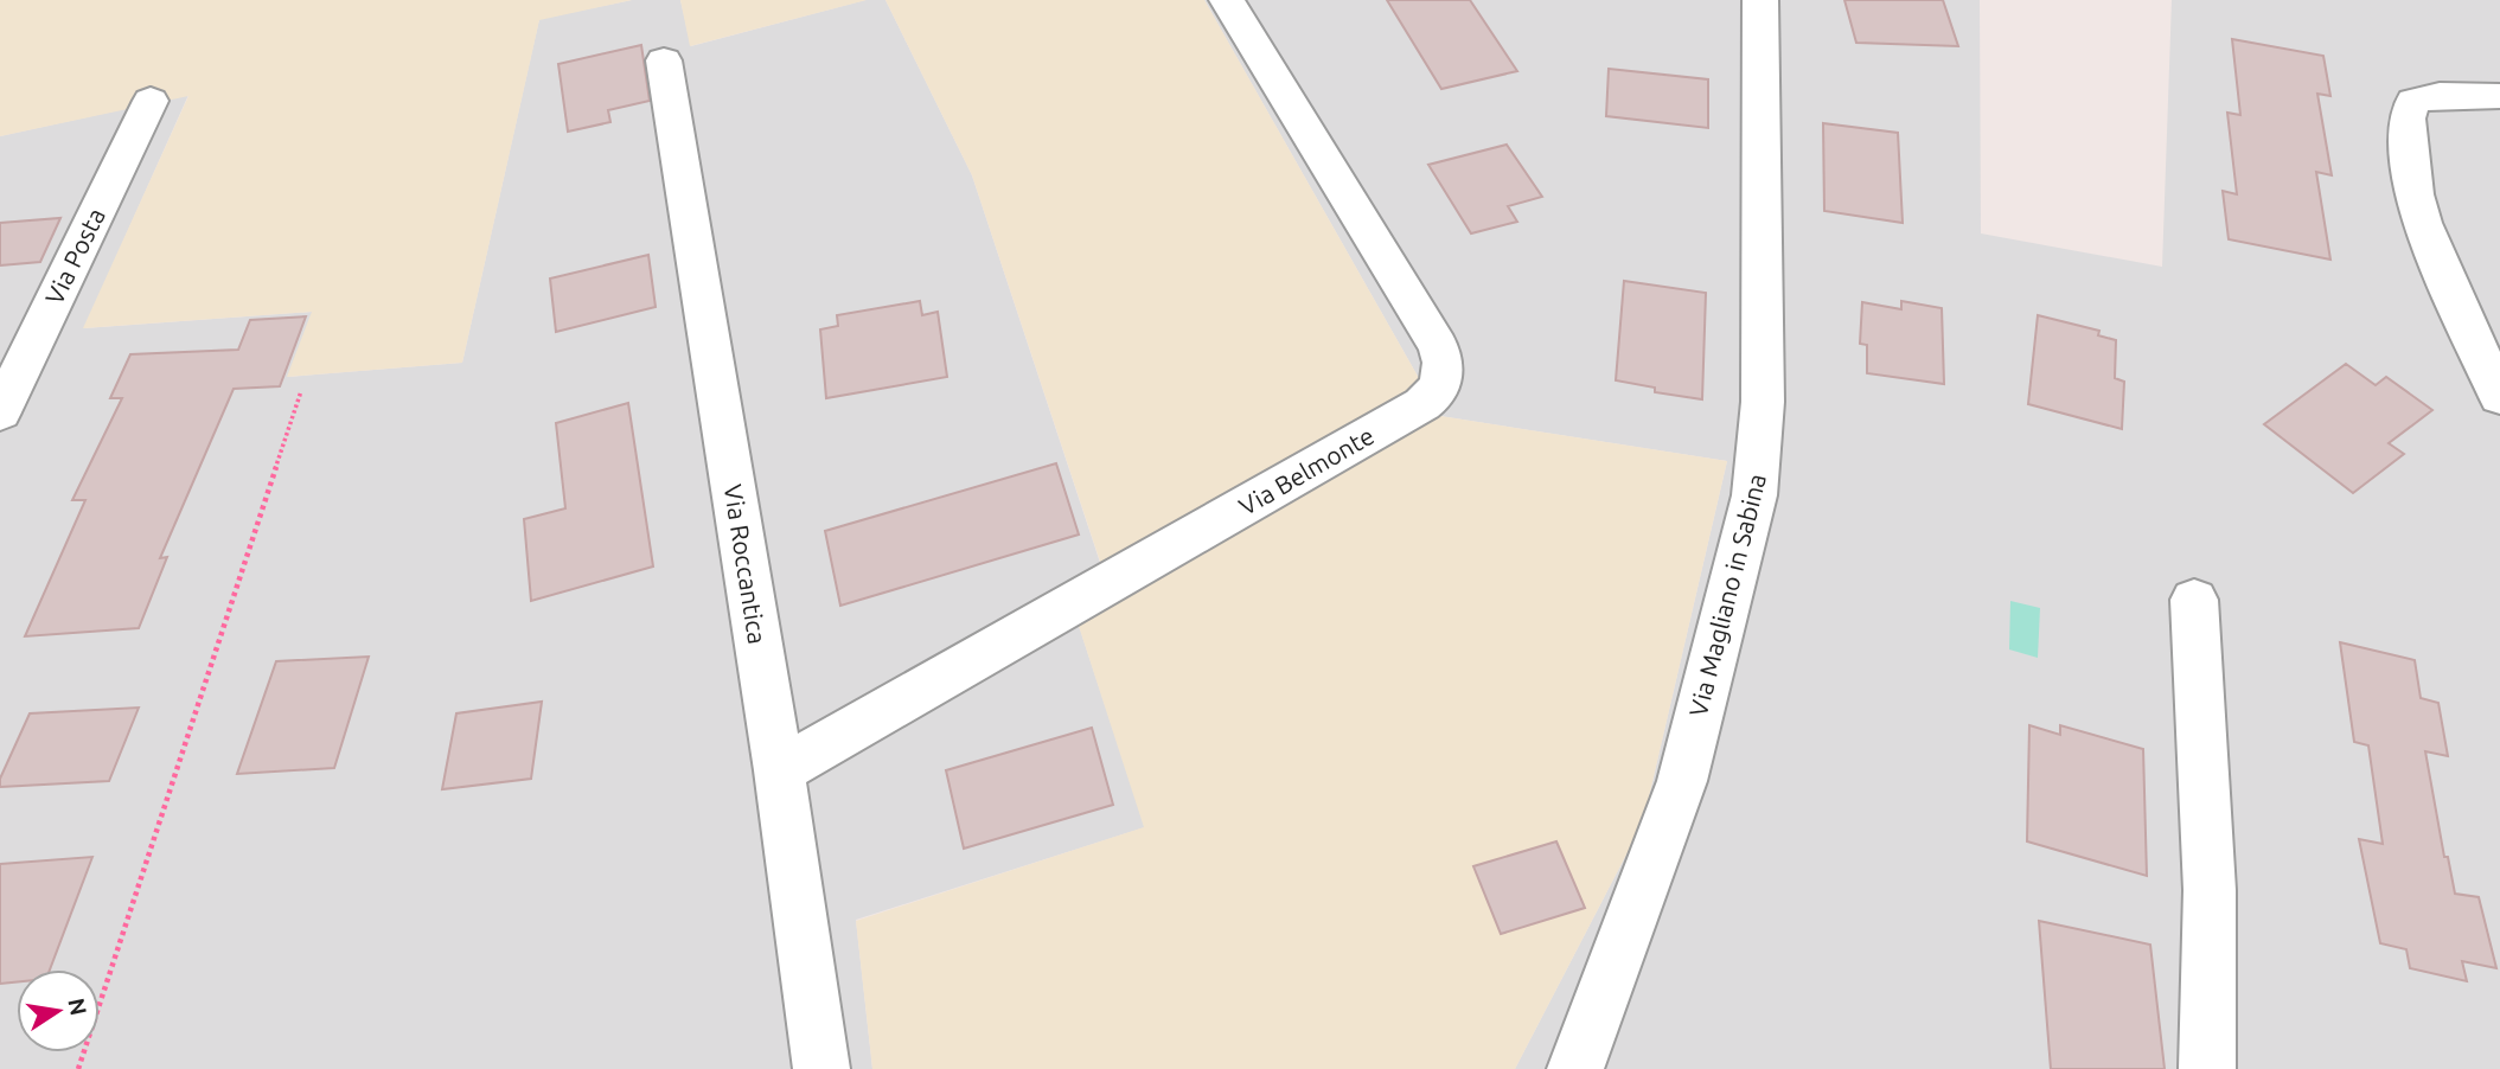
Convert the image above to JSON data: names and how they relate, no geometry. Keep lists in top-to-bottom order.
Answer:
{
  "streets": {
    "street": [
      "Via Posta",
      "Via Belmonte",
      "Via Roccantica",
      "Via Magliano in Sabina"
    ]
  },
  "crossings": [
    ["Via Belmonte", "Via Roccantica"]
  ],
  "north": "right"
}
